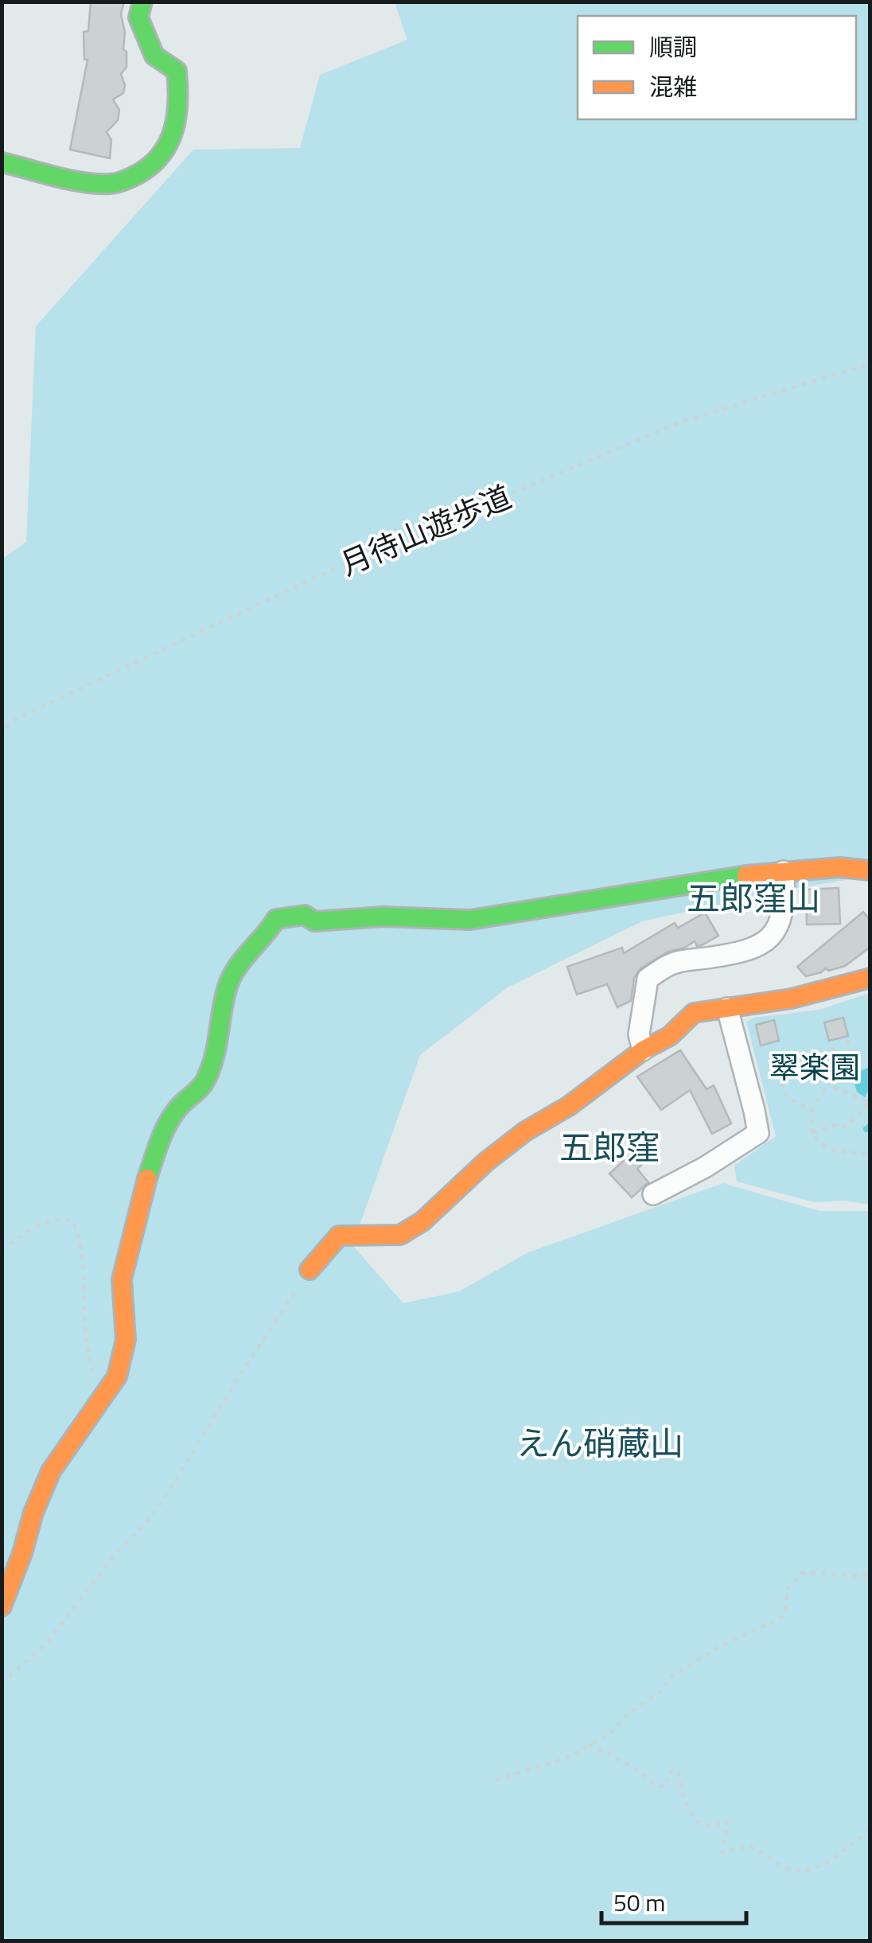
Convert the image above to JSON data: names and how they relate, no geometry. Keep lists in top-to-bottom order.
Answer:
{
  "streets": {
    "path": ["月待山遊歩道"]
  },
  "districts": ["五郎窪山", "五郎窪", "えん硝蔵山"],
  "parks": ["翠楽園"],
  "legend": ["順調", "混雑"],
  "scale_bar": "50 m"
}
